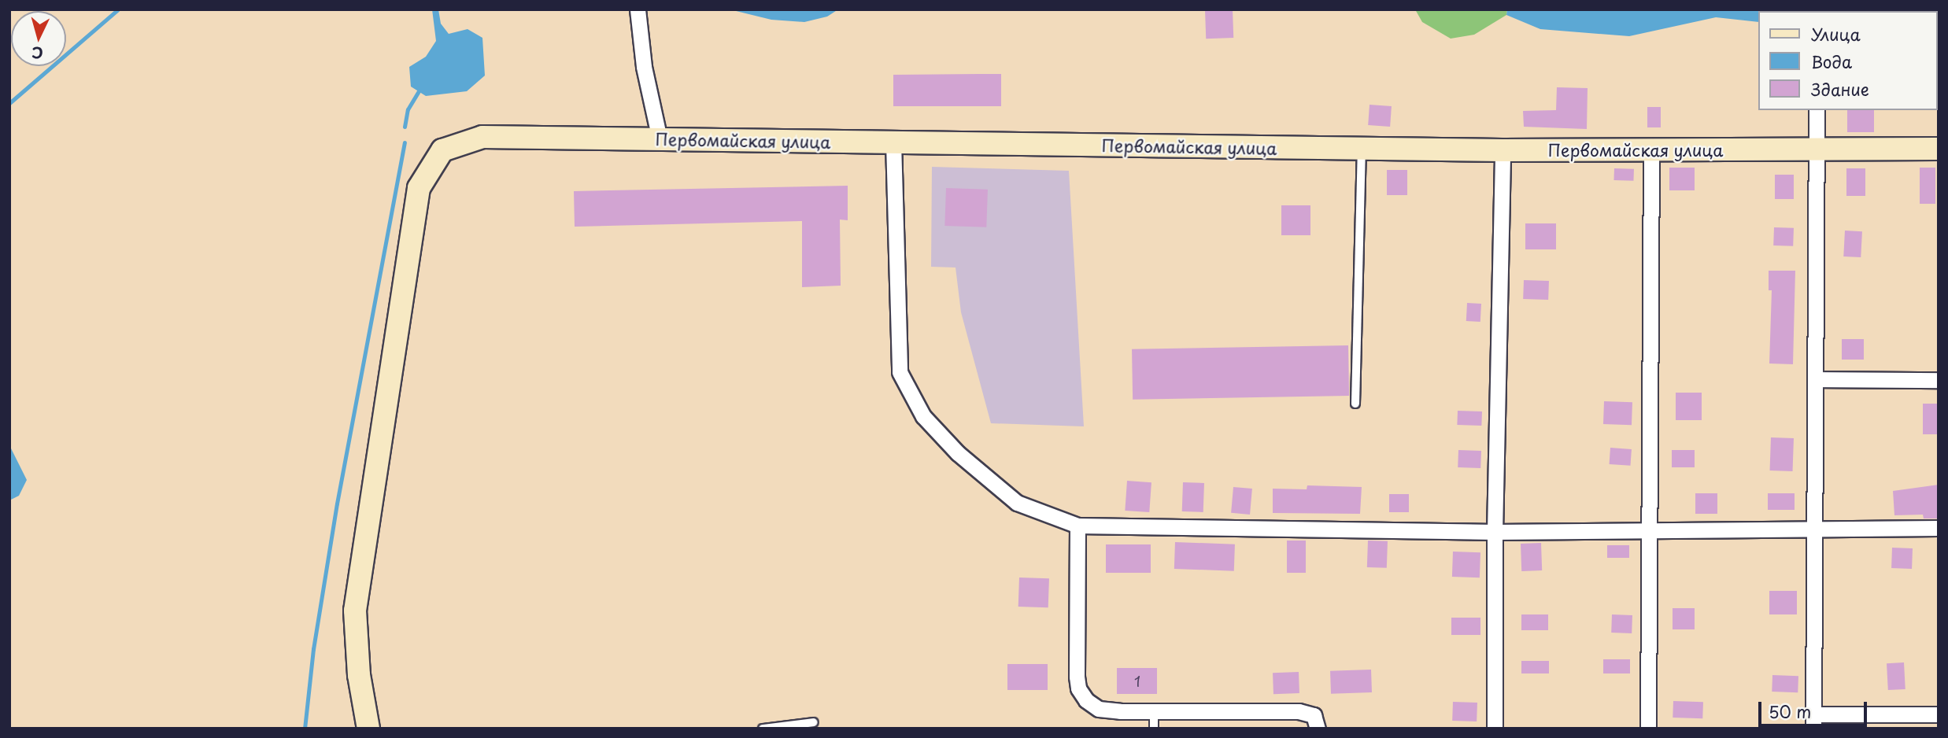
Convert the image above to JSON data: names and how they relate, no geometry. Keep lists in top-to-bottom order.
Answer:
{
  "streets": {
    "street": ["Первомайская улица"]
  },
  "house_numbers": ["1"],
  "legend": ["Улица", "Вода", "Здание"],
  "scale_bar": "50 m",
  "north": "bottom"
}
